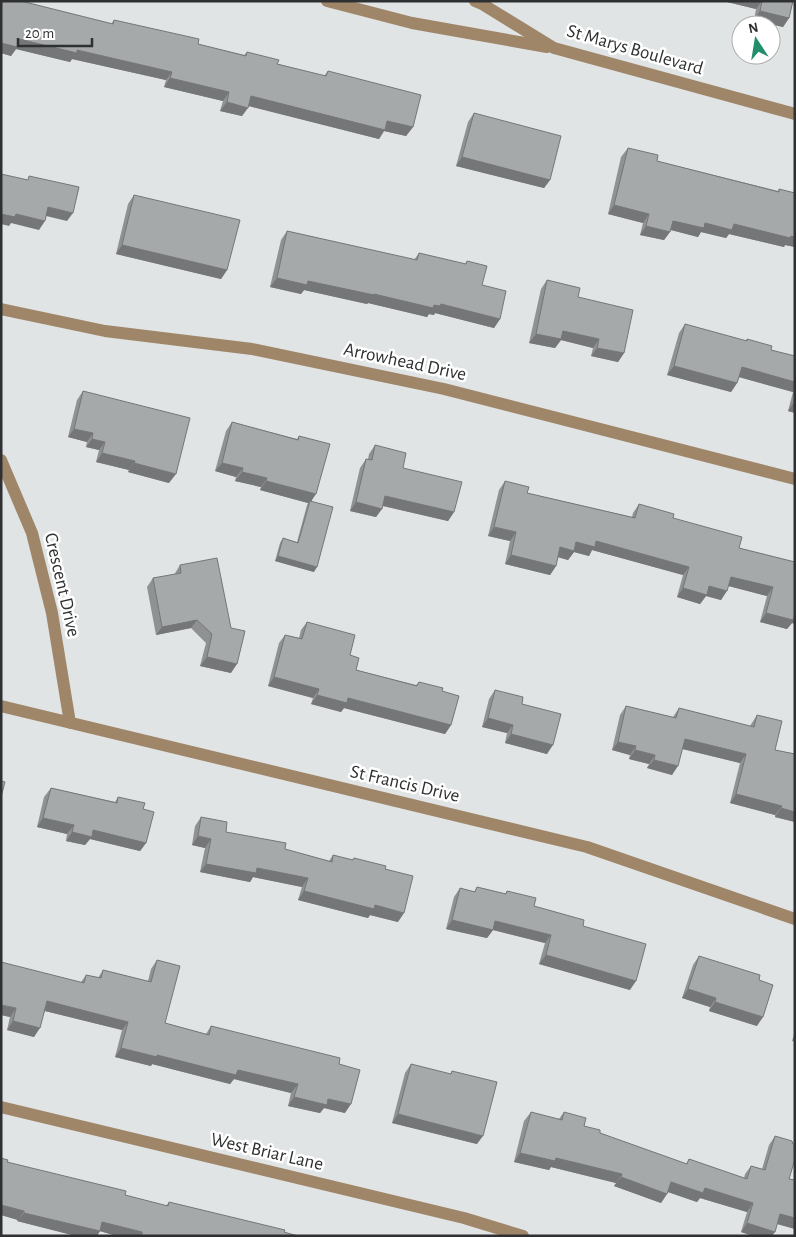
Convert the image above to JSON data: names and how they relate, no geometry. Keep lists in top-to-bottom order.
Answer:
{
  "streets": {
    "street": [
      "St Marys Boulevard",
      "Arrowhead Drive",
      "Crescent Drive",
      "St Francis Drive",
      "West Briar Lane"
    ]
  },
  "crossings": [
    ["Crescent Drive", "St Francis Drive"]
  ],
  "scale_bar": "20 m",
  "north": "top"
}
